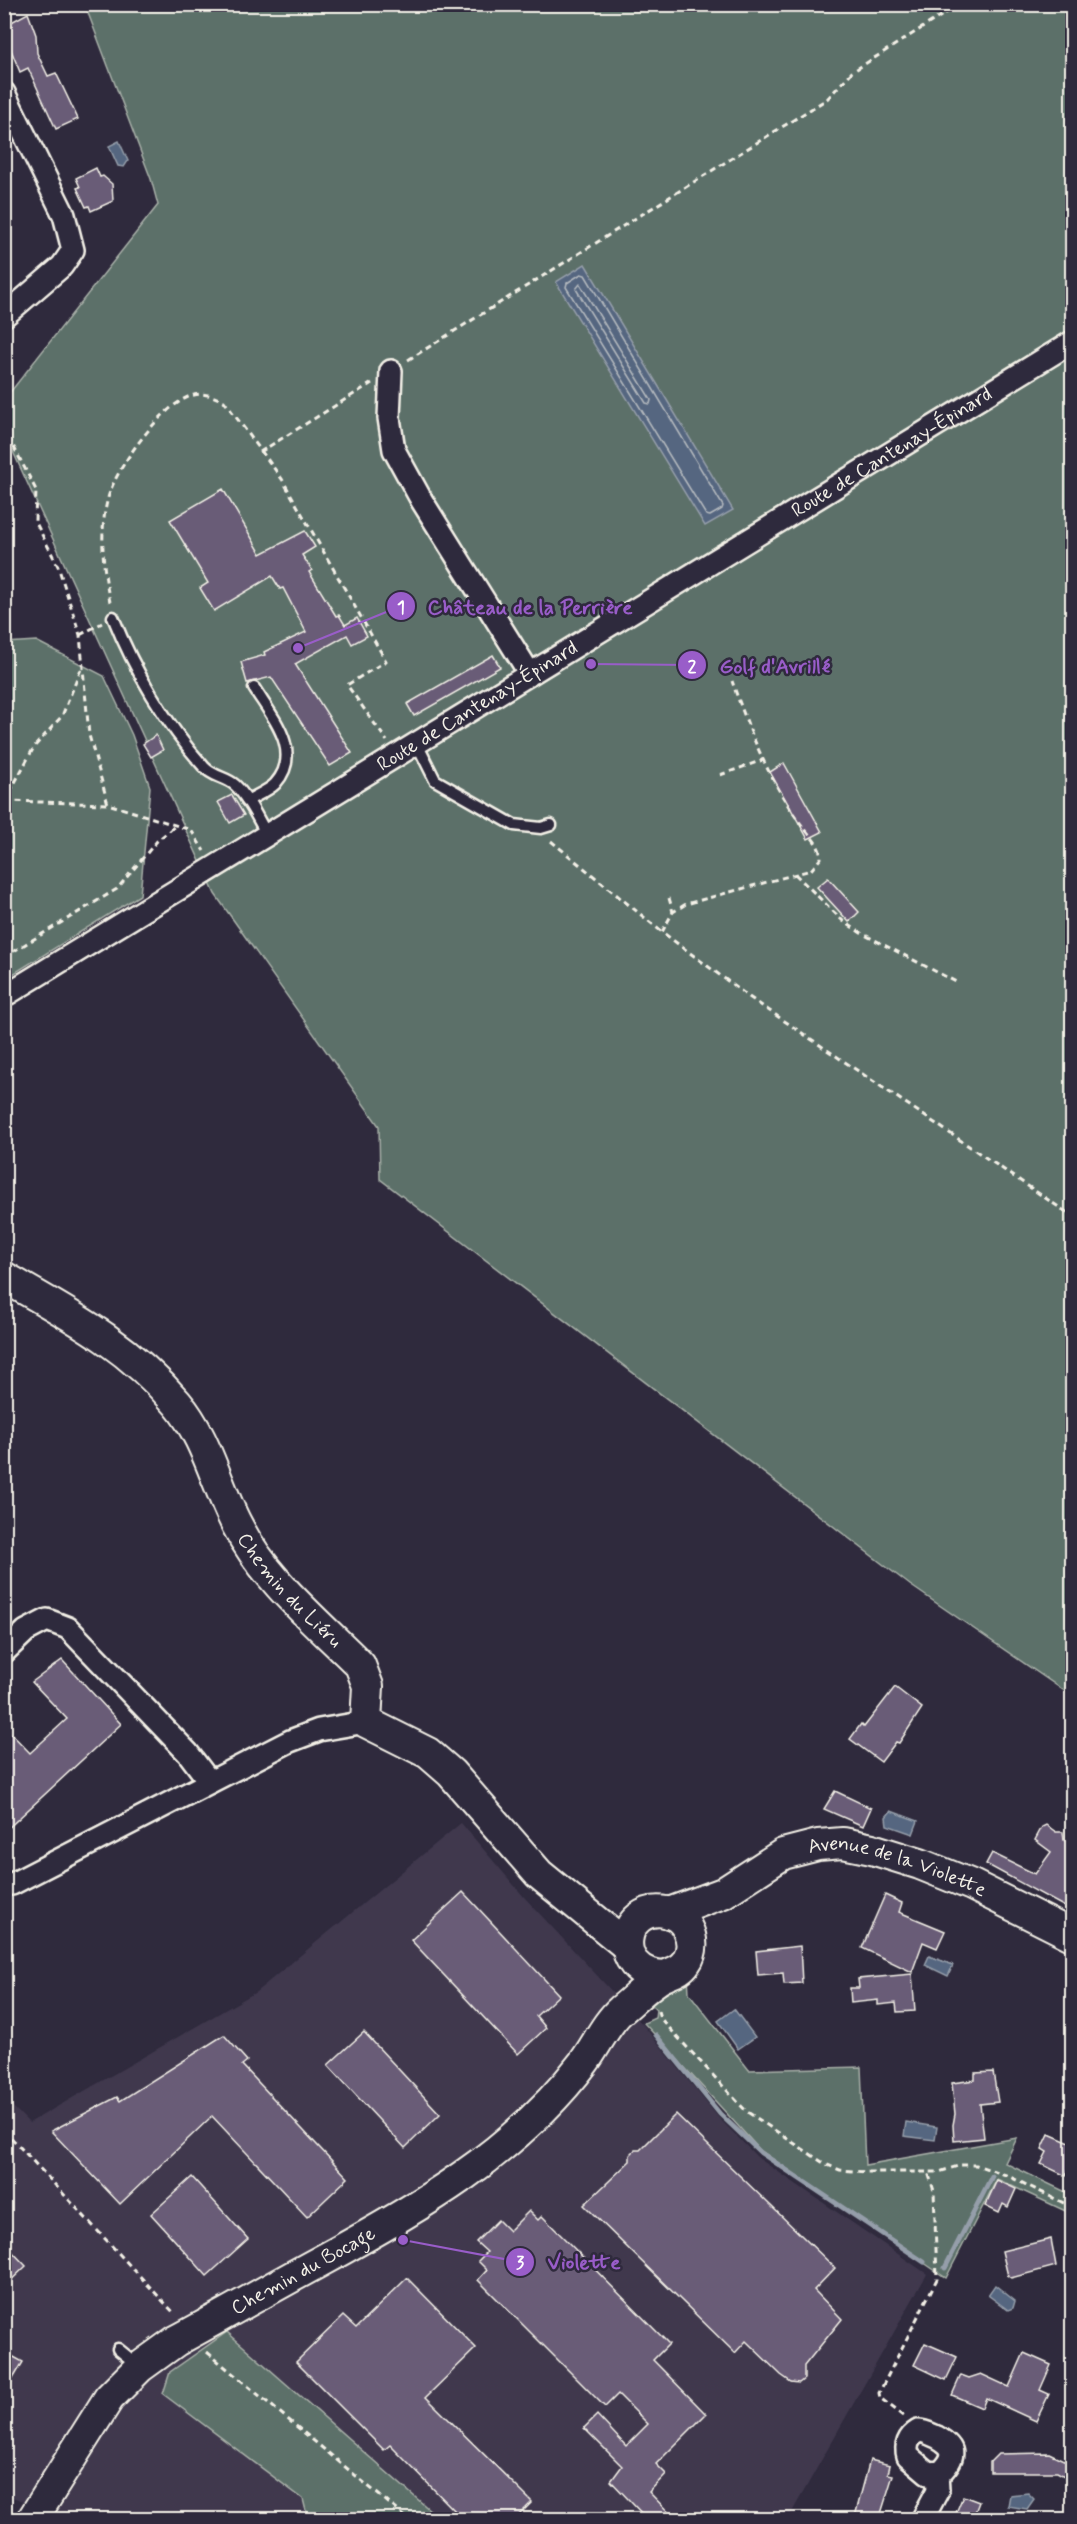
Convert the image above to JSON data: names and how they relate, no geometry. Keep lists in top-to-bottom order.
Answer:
{
  "streets": {
    "street": [
      "Route de Cantenay-Épinard",
      "Chemin du Liéru",
      "Avenue de la Violette",
      "Chemin du Bocage"
    ]
  },
  "crossings": [
    ["Avenue de la Violette", "Chemin du Bocage"]
  ],
  "places": ["Château de la Perrière", "Golf d'Avrillé", "Violette"]
}
